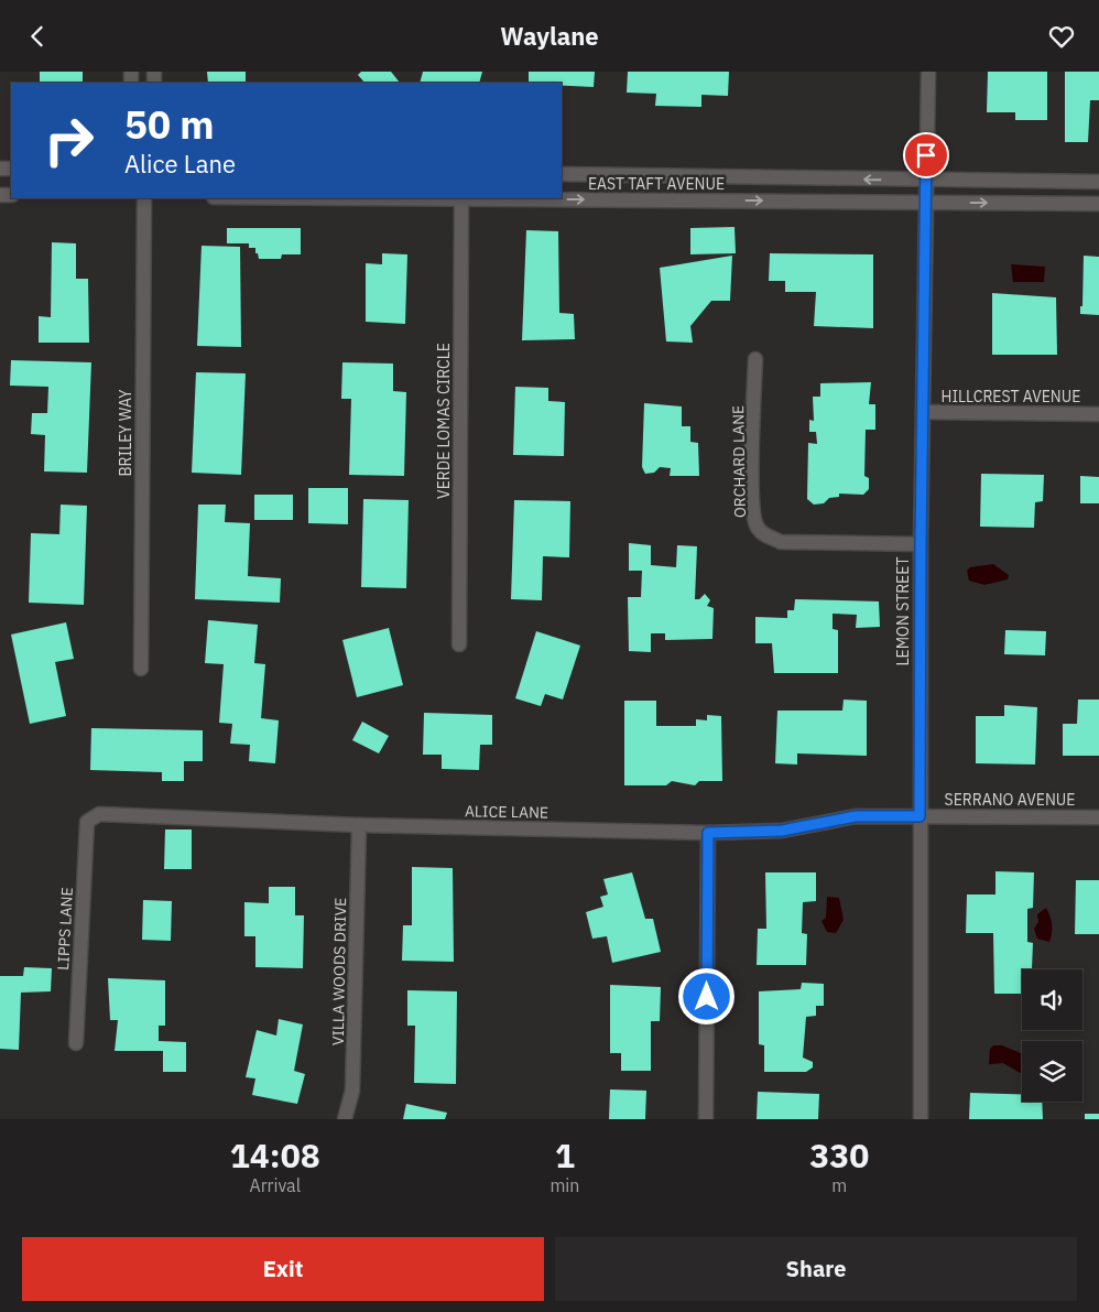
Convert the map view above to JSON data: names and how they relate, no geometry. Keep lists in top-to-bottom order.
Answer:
{
  "streets": {
    "street": [
      "EAST TAFT AVENUE",
      "HILLCREST AVENUE",
      "VERDE LOMAS CIRCLE",
      "BRILEY WAY",
      "ORCHARD LANE",
      "LEMON STREET",
      "SERRANO AVENUE",
      "ALICE LANE",
      "LIPPS LANE",
      "VILLA WOODS DRIVE"
    ]
  },
  "crossings": [
    ["EAST TAFT AVENUE", "VERDE LOMAS CIRCLE"],
    ["EAST TAFT AVENUE", "LEMON STREET"],
    ["HILLCREST AVENUE", "LEMON STREET"],
    ["ORCHARD LANE", "LEMON STREET"],
    ["LEMON STREET", "SERRANO AVENUE"],
    ["LEMON STREET", "ALICE LANE"],
    ["SERRANO AVENUE", "ALICE LANE"],
    ["ALICE LANE", "LIPPS LANE"],
    ["ALICE LANE", "VILLA WOODS DRIVE"]
  ],
  "page": {
    "header": "Waylane",
    "turn": ["50 m", "Alice Lane"],
    "eta": [
      "14:08",
      "Arrival",
      "1",
      "min",
      "330",
      "m"
    ],
    "buttons": ["Exit", "Share"]
  }
}
